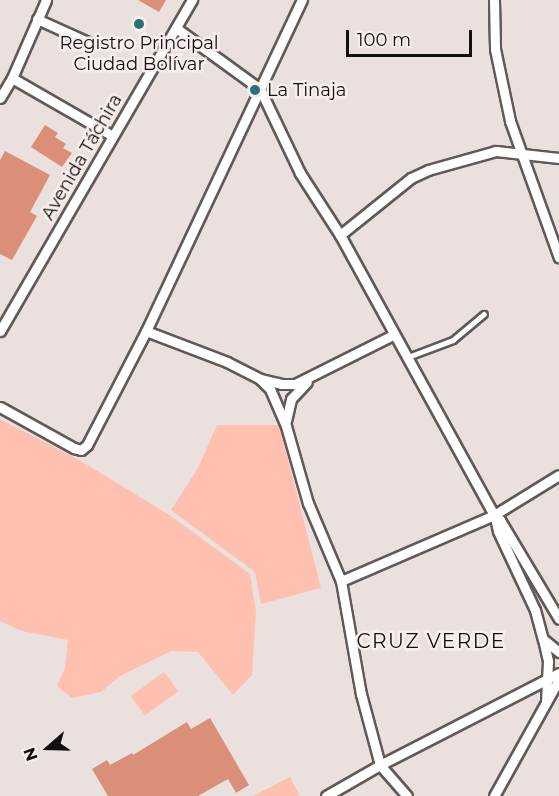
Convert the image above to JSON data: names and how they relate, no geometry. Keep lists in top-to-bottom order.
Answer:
{
  "streets": {
    "street": ["Avenida Táchira"]
  },
  "districts": ["CRUZ VERDE"],
  "places": ["Registro Principal Ciudad Bolívar", "La Tinaja"],
  "scale_bar": "100 m",
  "north": "left"
}
